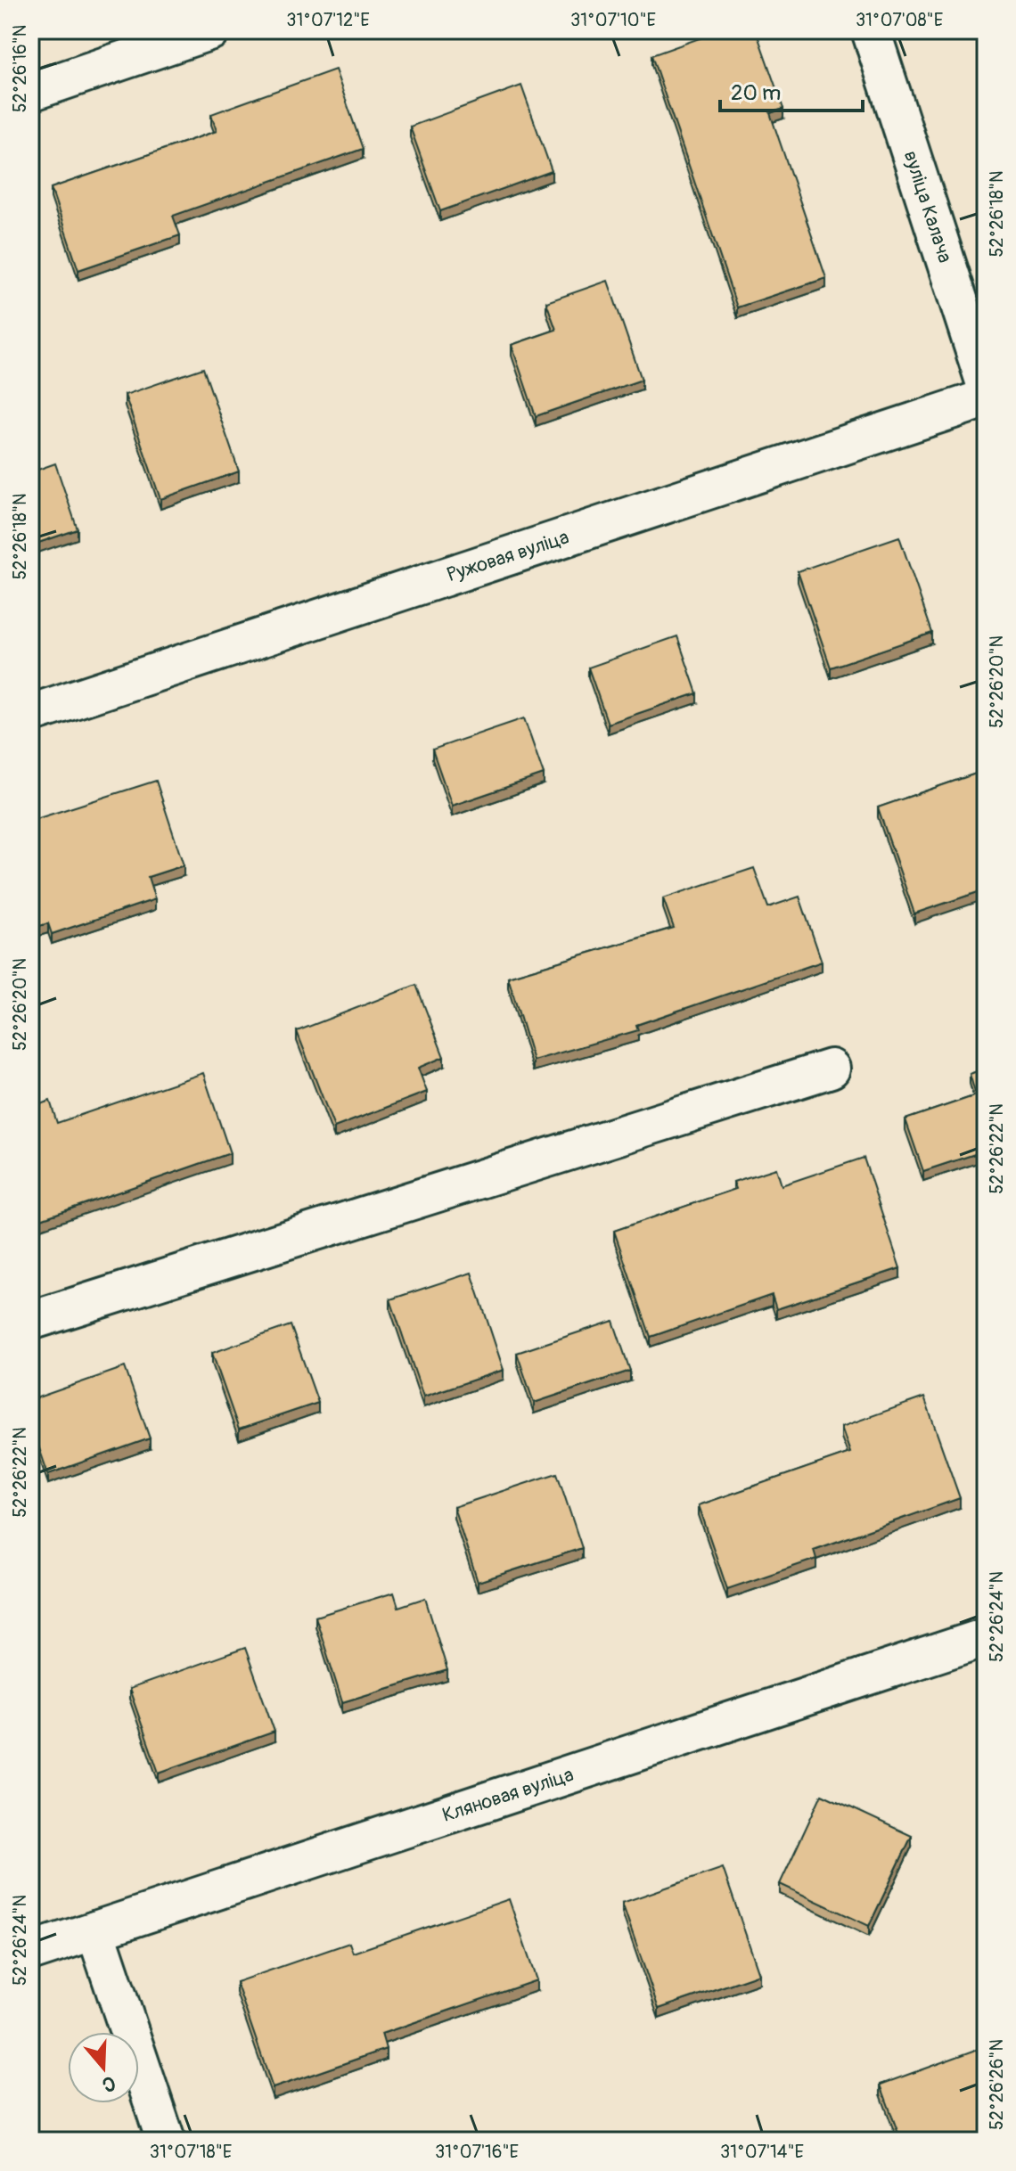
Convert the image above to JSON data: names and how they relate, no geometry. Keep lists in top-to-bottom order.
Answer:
{
  "streets": {
    "street": ["вуліца Калача", "Ружовая вуліца", "Кляновая вуліца"]
  },
  "scale_bar": "20 m",
  "north": "bottom",
  "coordinates": [
    "31°07'12\"E",
    "31°07'10\"E",
    "31°07'08\"E",
    "52°26'16\"N",
    "52°26'18\"N",
    "52°26'20\"N",
    "52°26'22\"N",
    "52°26'24\"N",
    "52°26'26\"N",
    "31°07'18\"E",
    "31°07'16\"E",
    "31°07'14\"E"
  ]
}
